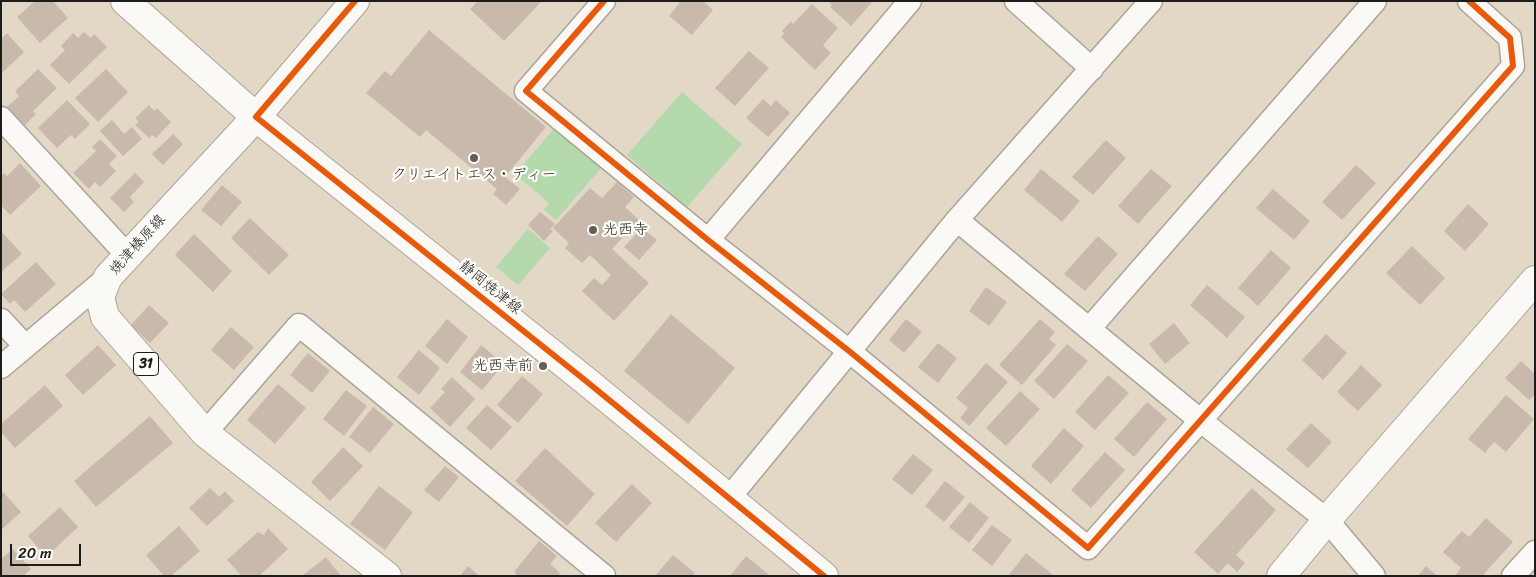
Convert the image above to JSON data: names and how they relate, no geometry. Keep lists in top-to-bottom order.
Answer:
{
  "streets": {
    "main road": ["焼津榛原線", "静岡焼津線", "31"]
  },
  "crossings": [
    ["焼津榛原線", "静岡焼津線"]
  ],
  "places": ["クリエイトエス・ディー", "光西寺", "光西寺前"],
  "scale_bar": "20 m"
}
